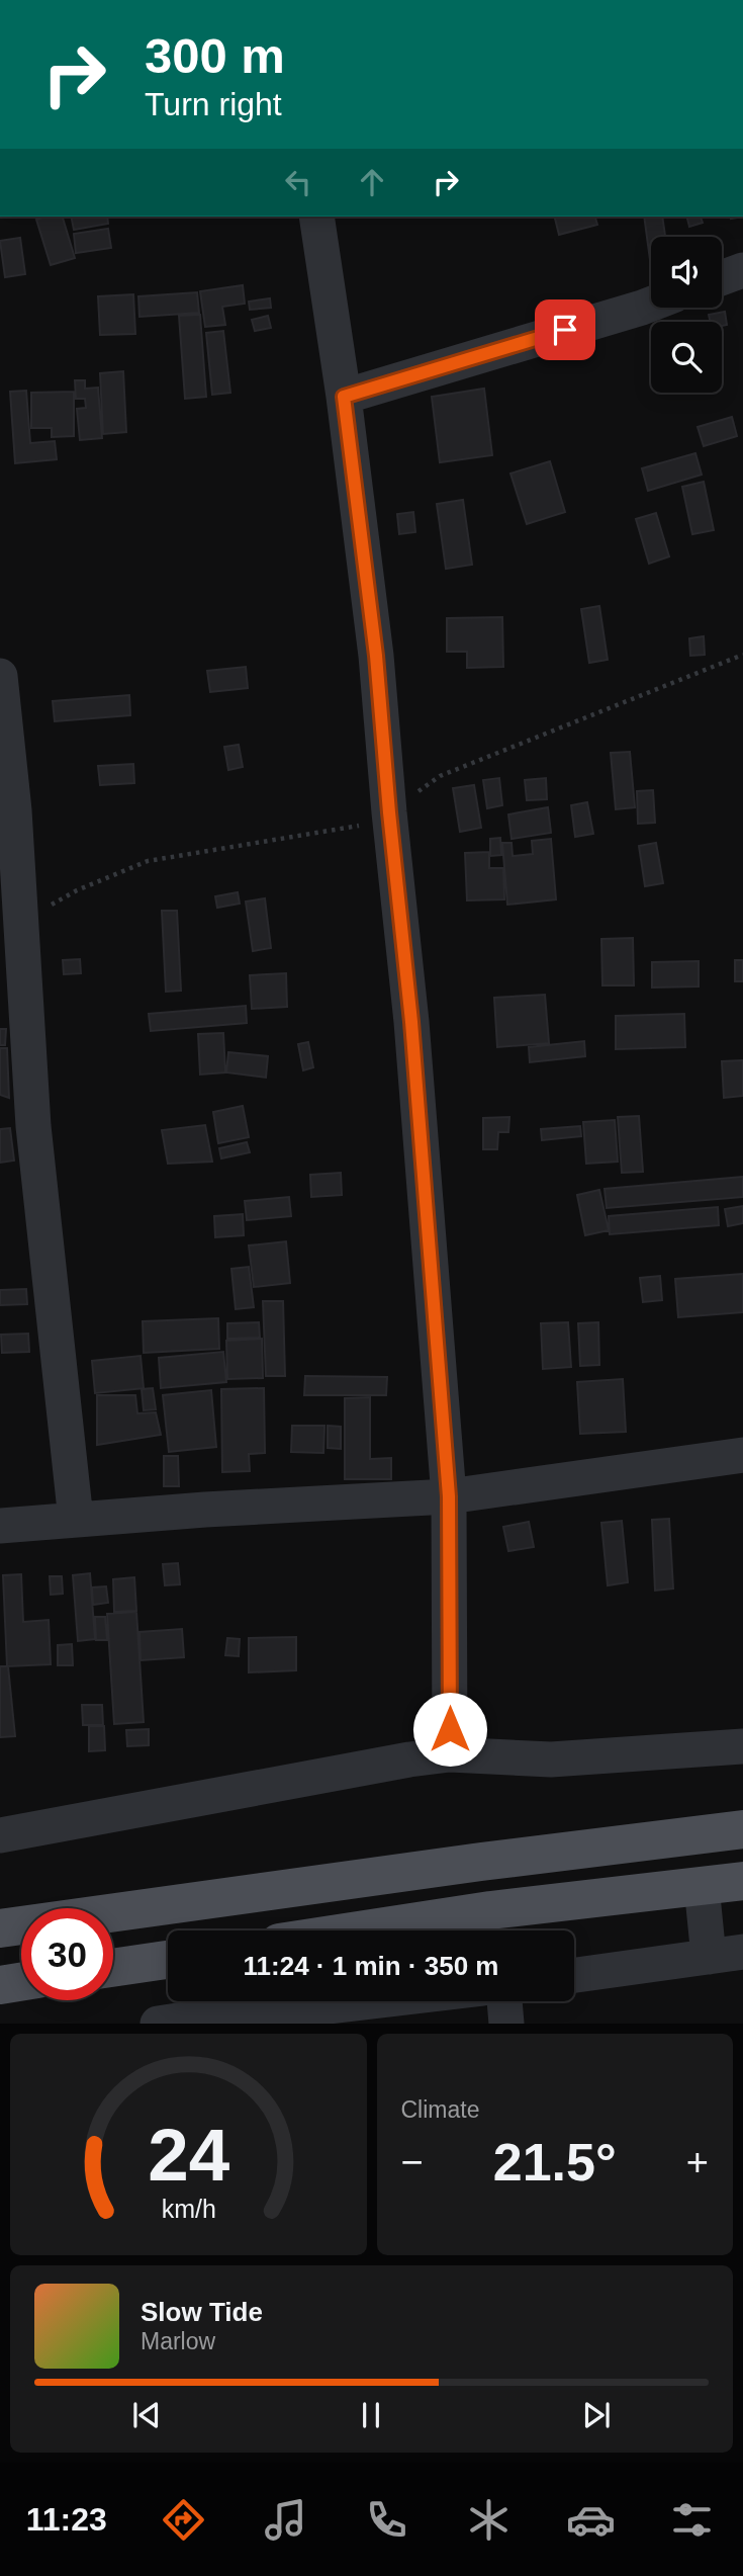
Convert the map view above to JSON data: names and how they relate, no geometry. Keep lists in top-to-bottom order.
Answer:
{
  "page": {
    "turn": ["300 m", "Turn right"],
    "limit": "30",
    "trip": "11:24 · 1 min · 350 m",
    "tile": "Climate",
    "heat": ["−", "21.5°", "+"],
    "song": ["Slow Tide", "Marlow"],
    "tabs": "11:23",
    "gauge": ["24", "km/h"]
  }
}
